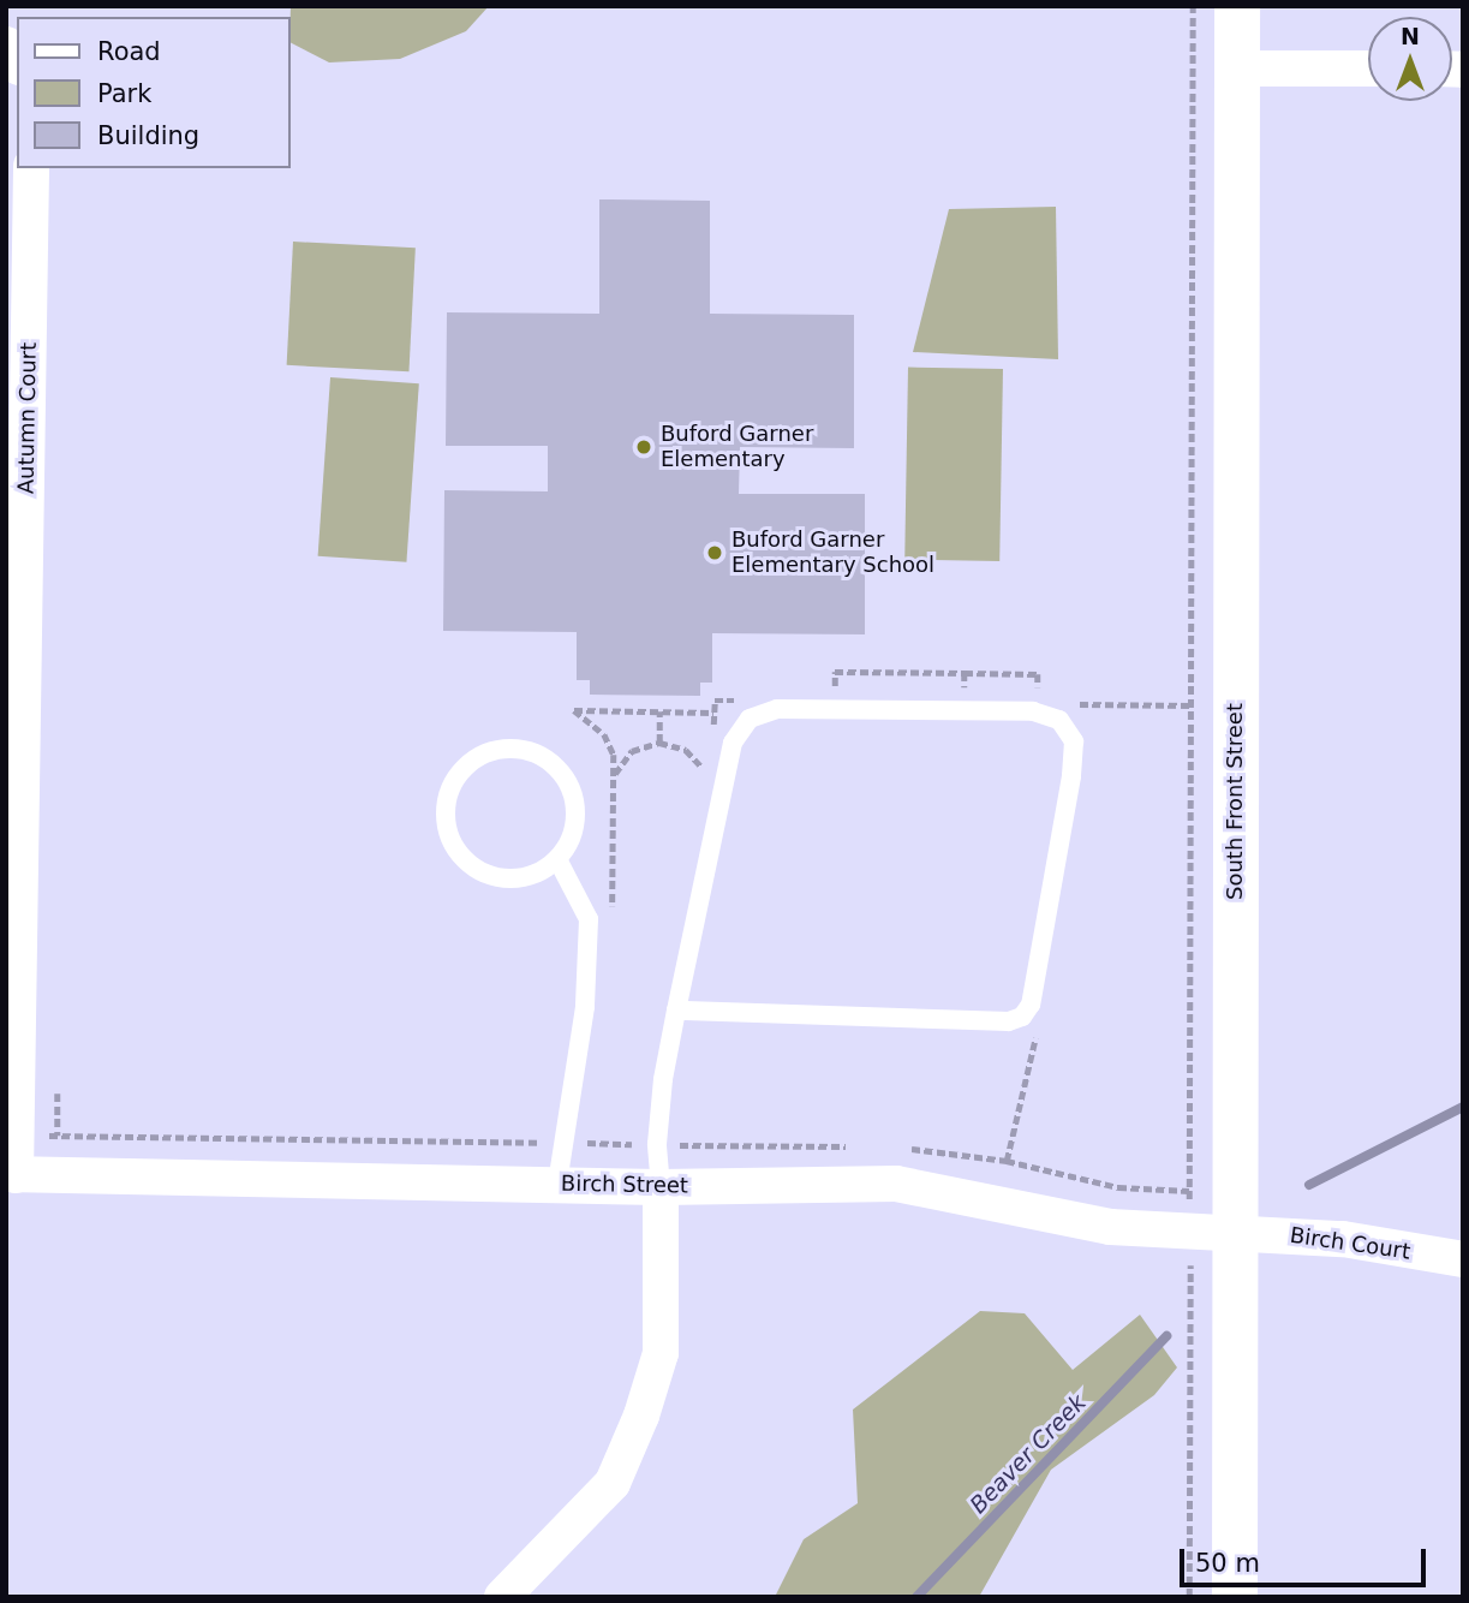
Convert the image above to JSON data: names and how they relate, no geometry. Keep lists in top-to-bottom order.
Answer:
{
  "streets": {
    "street": [
      "Autumn Court",
      "South Front Street",
      "Birch Street",
      "Birch Court"
    ]
  },
  "crossings": [
    ["Autumn Court", "Birch Street"],
    ["South Front Street", "Birch Street"],
    ["South Front Street", "Birch Court"],
    ["Birch Street", "Birch Court"]
  ],
  "water": ["Beaver Creek"],
  "places": ["Buford Garner Elementary", "Buford Garner Elementary School"],
  "legend": ["Road", "Park", "Building"],
  "scale_bar": "50 m",
  "north": "top"
}
